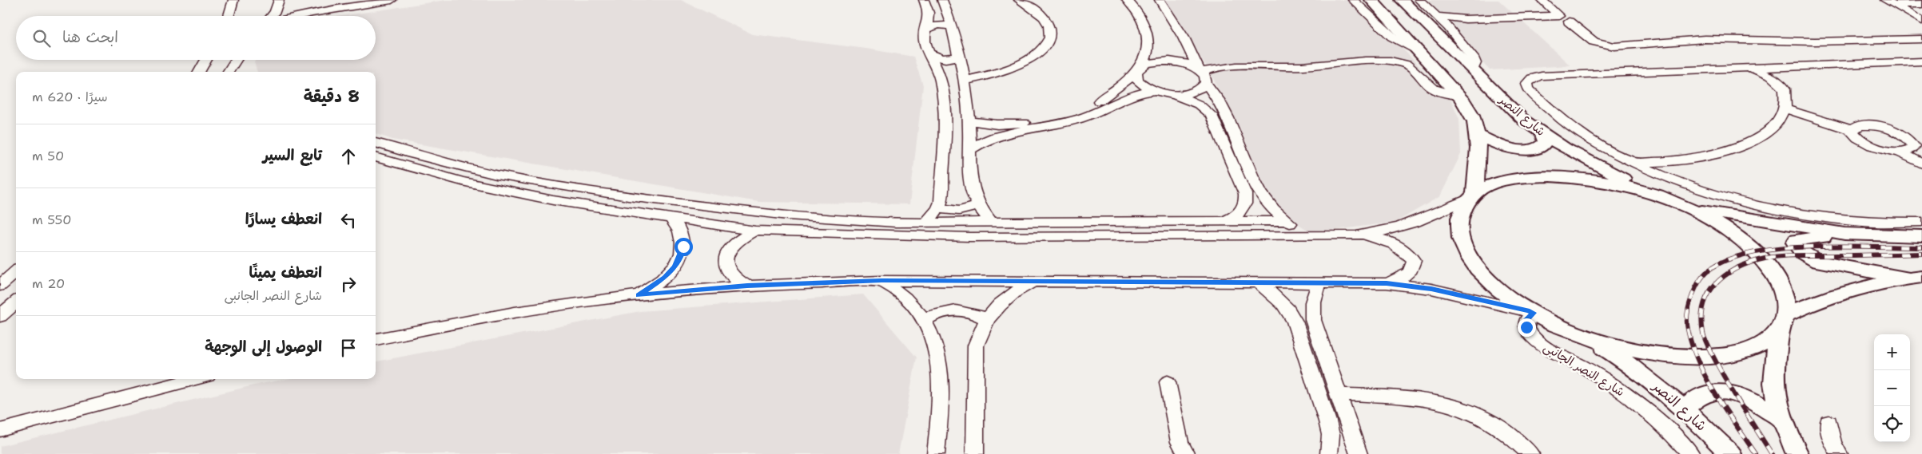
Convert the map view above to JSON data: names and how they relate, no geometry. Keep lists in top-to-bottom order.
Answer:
{
  "streets": {
    "main road": ["شارع النصر"],
    "street": ["شارع النصر الجانبى"]
  },
  "page": {
    "search": "ابحث هنا",
    "heading": ["8 دقيقة", "سيرًا · 620 m"],
    "list": [
      ["تابع السير", "50 m"],
      ["انعطف يسارًا", "550 m"],
      ["انعطف يمينًا", "شارع النصر الجانبى", "20 m"],
      "الوصول إلى الوجهة"
    ],
    "map_buttons": ["+", "−"]
  }
}
